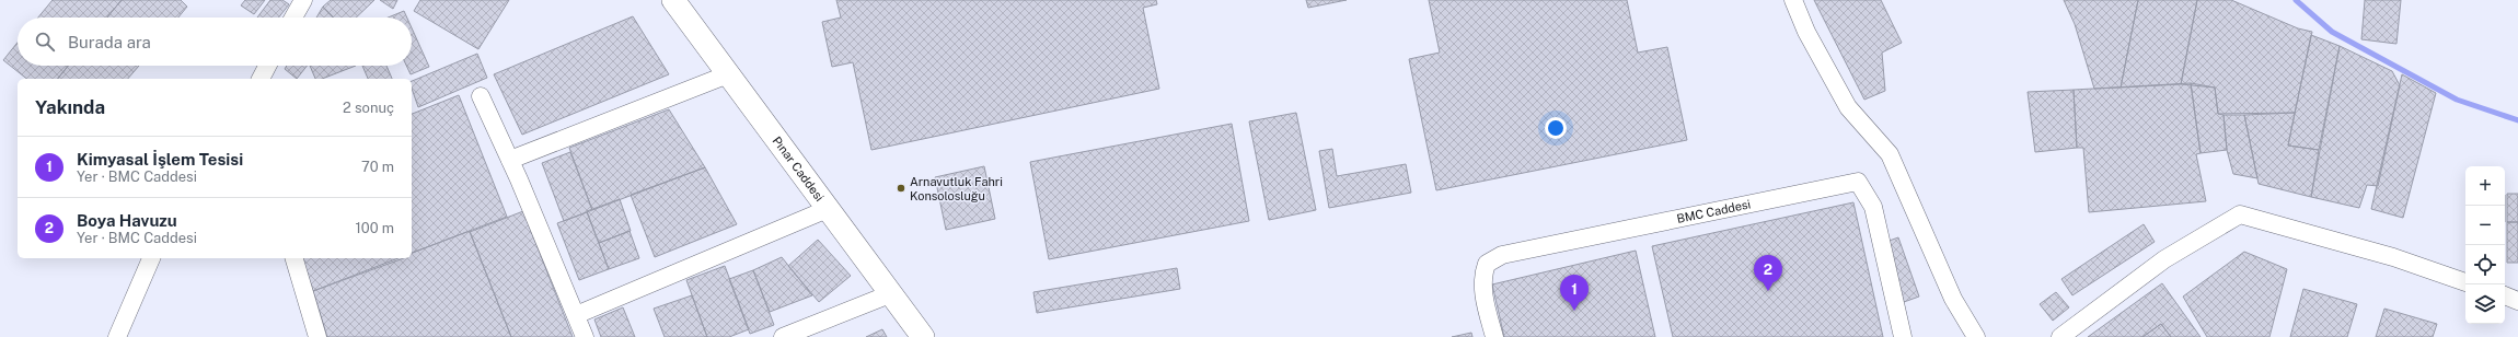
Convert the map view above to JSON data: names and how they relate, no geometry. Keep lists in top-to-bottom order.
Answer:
{
  "streets": {
    "main road": ["Pınar Caddesi"],
    "street": ["BMC Caddesi"]
  },
  "places": ["Arnavutluk Fahri Konsolosluğu"],
  "page": {
    "search": "Burada ara",
    "heading": ["Yakında", "2 sonuç"],
    "list": [
      {
        "mark": "1",
        "name": "Kimyasal İşlem Tesisi",
        "note": "Yer · BMC Caddesi",
        "value": "70 m"
      },
      {
        "mark": "2",
        "name": "Boya Havuzu",
        "note": "Yer · BMC Caddesi",
        "value": "100 m"
      }
    ],
    "map_buttons": ["+", "−"],
    "pins": ["2", "1"]
  }
}
